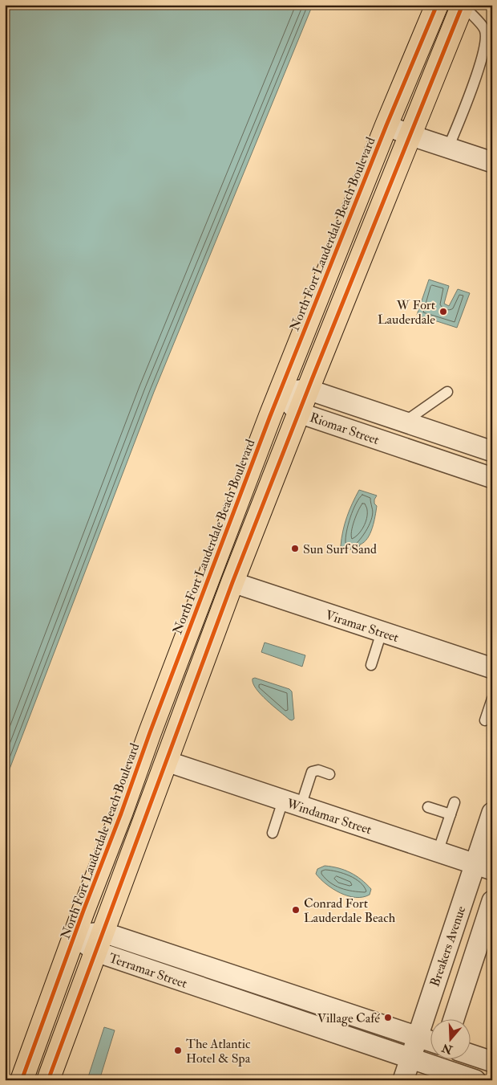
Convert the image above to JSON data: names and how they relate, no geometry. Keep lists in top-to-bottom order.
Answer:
{
  "streets": {
    "main road": ["North Fort Lauderdale Beach Boulevard"],
    "street": [
      "Riomar Street",
      "Viramar Street",
      "Windamar Street",
      "Breakers Avenue",
      "Terramar Street"
    ]
  },
  "crossings": [
    ["North Fort Lauderdale Beach Boulevard", "Riomar Street"],
    ["North Fort Lauderdale Beach Boulevard", "Terramar Street"],
    ["Windamar Street", "Breakers Avenue"],
    ["Breakers Avenue", "Terramar Street"]
  ],
  "places": [
    "W Fort Lauderdale",
    "Sun Surf Sand",
    "Conrad Fort Lauderdale Beach",
    "Village Café",
    "The Atlantic Hotel & Spa"
  ],
  "north": "bottom"
}
